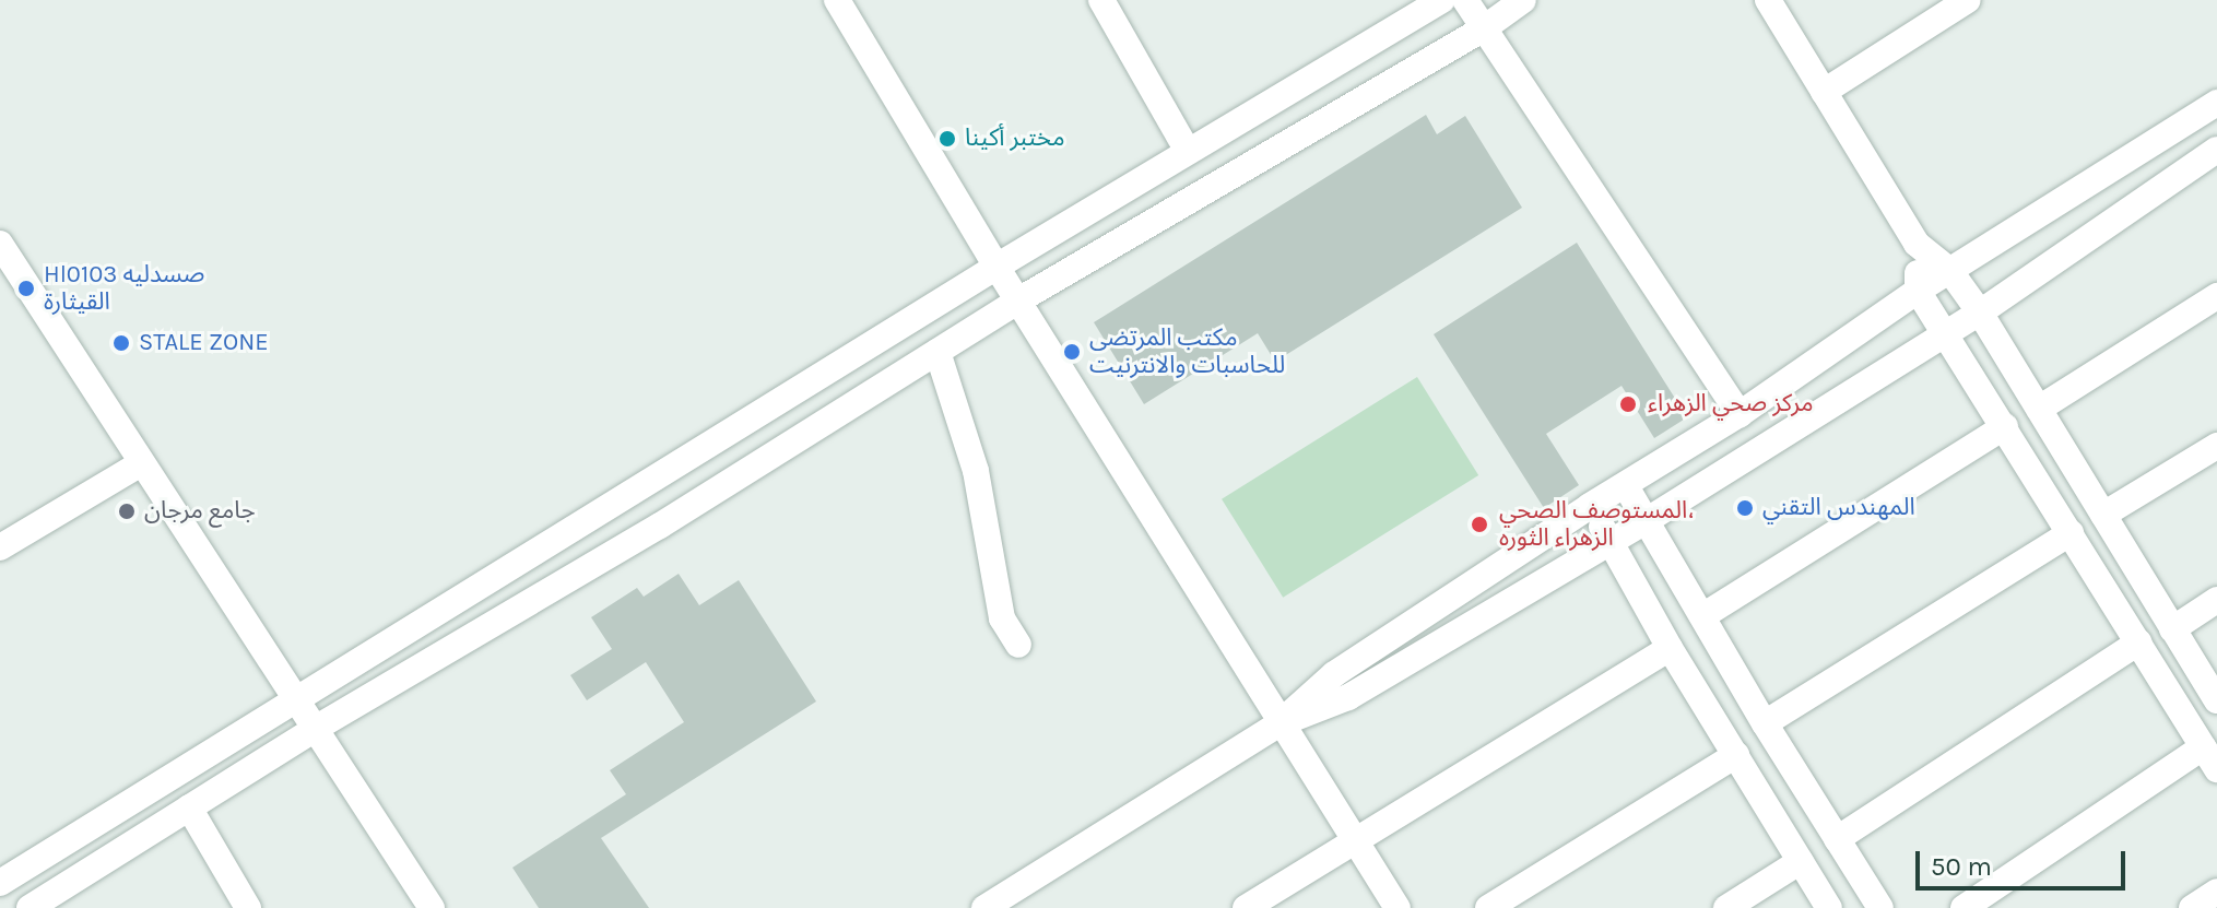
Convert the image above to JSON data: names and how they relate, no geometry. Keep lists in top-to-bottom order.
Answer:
{
  "places": [
    "مختبر أكينا",
    "Hl0103 صسدليه القيثارة",
    "STALE ZONE",
    "مكتب المرتضى للحاسبات والانترنيت",
    "مركز صحي الزهراء",
    "المهندس التقني",
    "جامع مرجان",
    "المستوصف الصحي، الزهراء الثوره"
  ],
  "scale_bar": "50 m"
}
